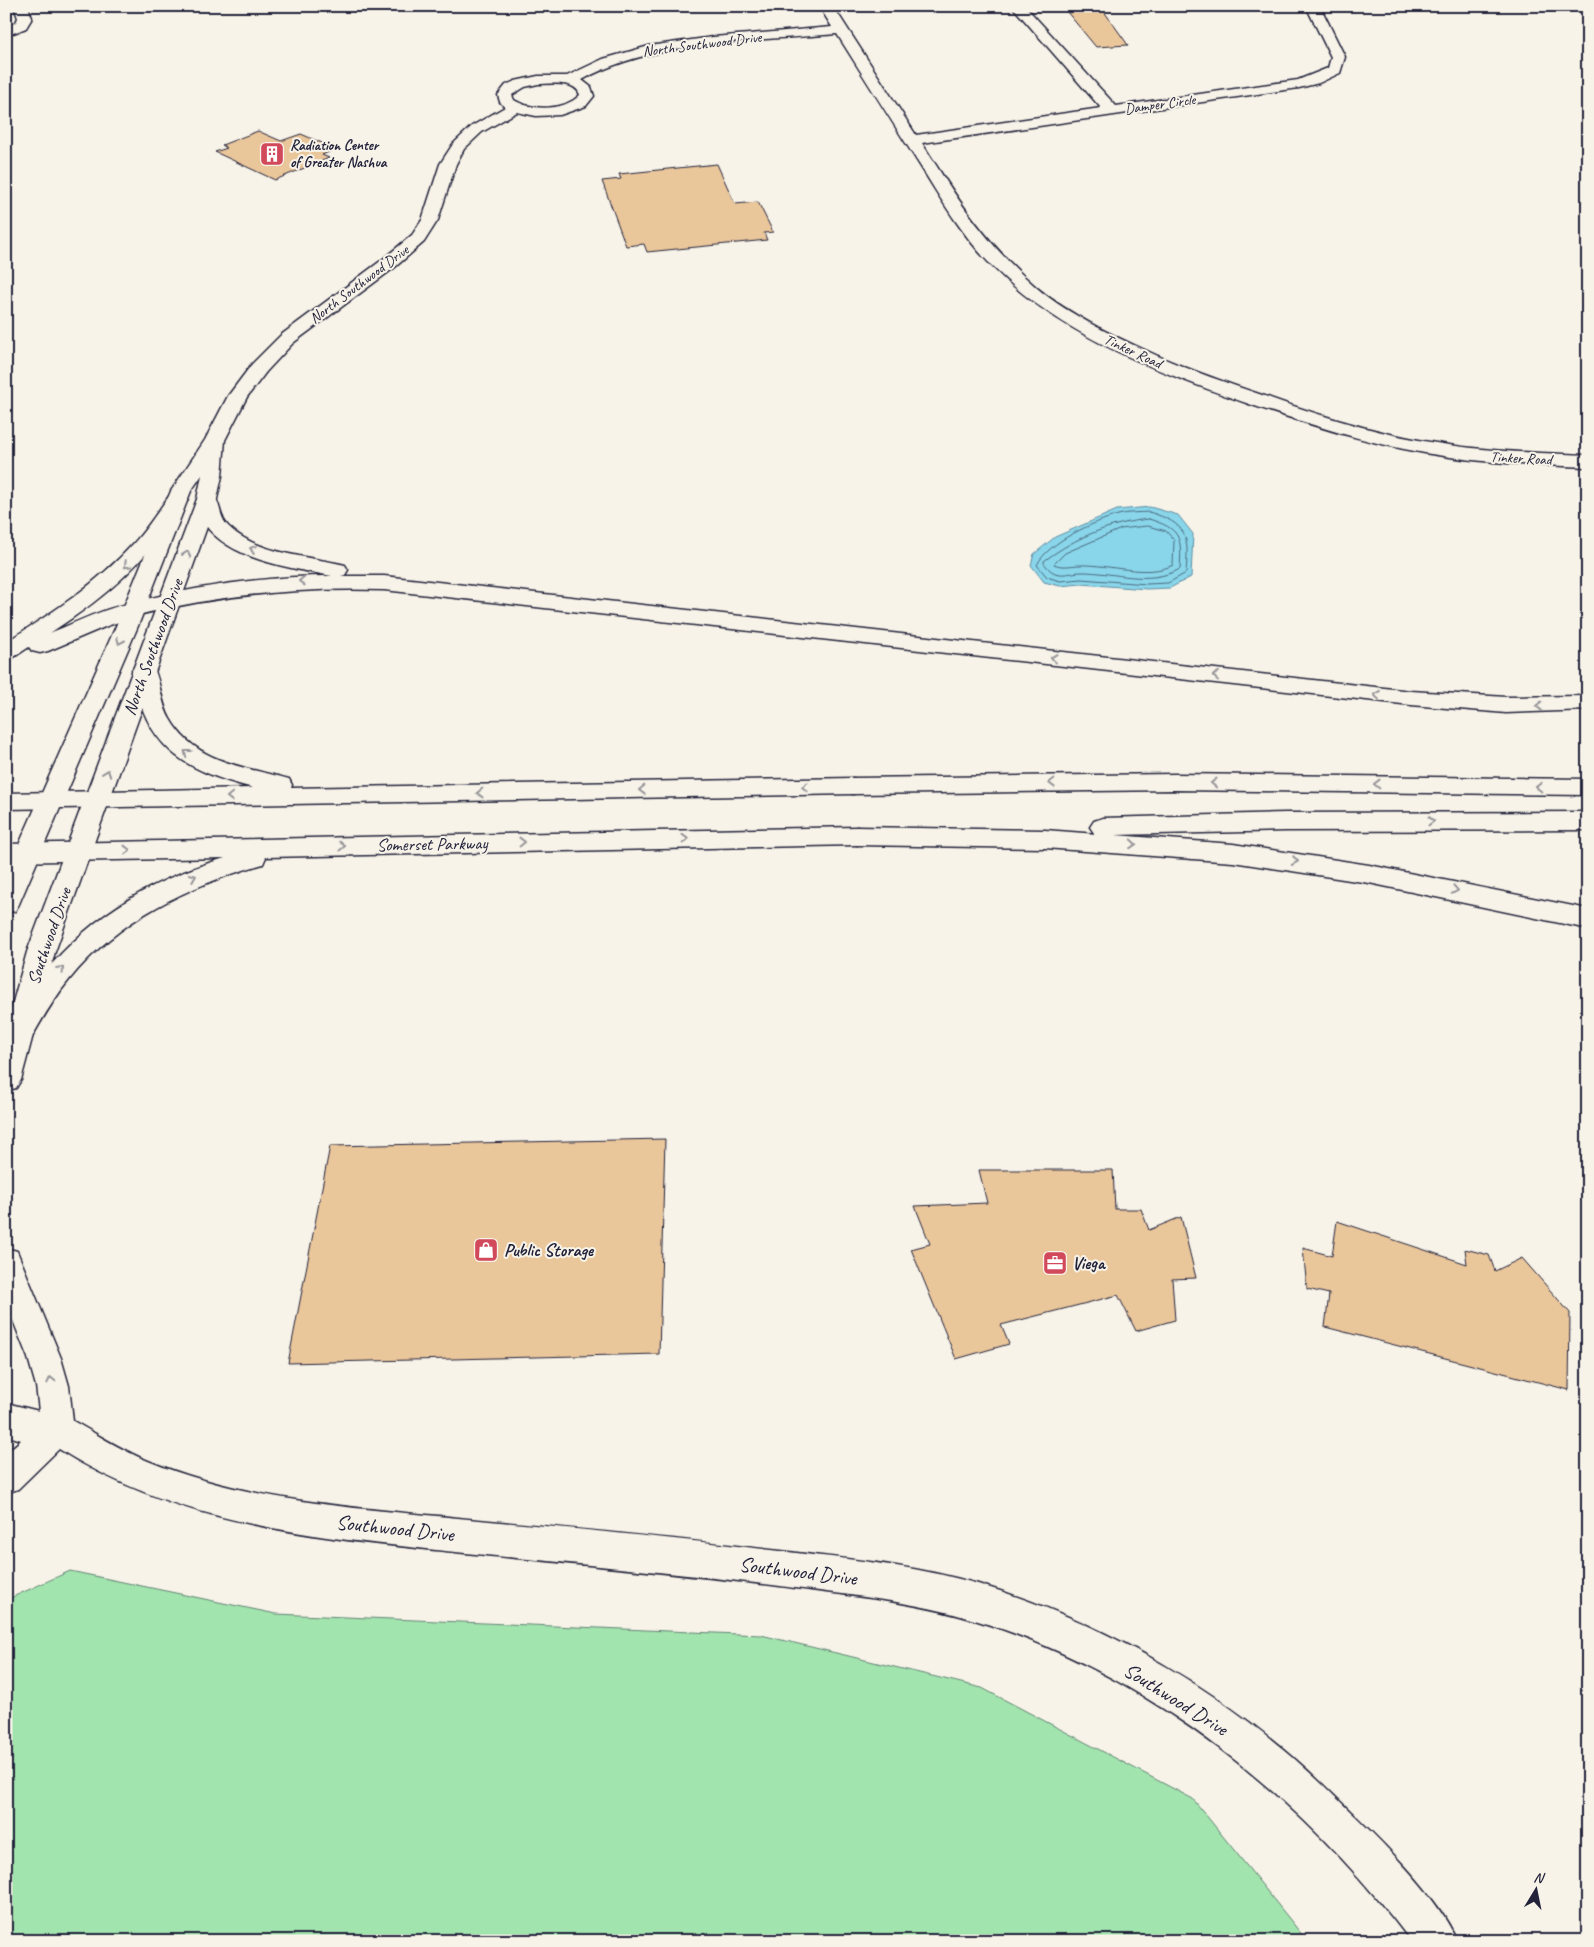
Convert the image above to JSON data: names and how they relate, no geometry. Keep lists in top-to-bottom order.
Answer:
{
  "streets": {
    "main road": [
      "North Southwood Drive",
      "Damper Circle",
      "Tinker Road",
      "Somerset Parkway",
      "Southwood Drive"
    ]
  },
  "crossings": [
    ["North Southwood Drive", "Tinker Road"],
    ["North Southwood Drive", "Somerset Parkway"],
    ["North Southwood Drive", "Southwood Drive"],
    ["Damper Circle", "Tinker Road"],
    ["Somerset Parkway", "Southwood Drive"]
  ],
  "places": {
    "building": ["Radiation Center of Greater Nashua"],
    "shop": ["Public Storage"],
    "office": ["Viega"]
  },
  "north": "top"
}
